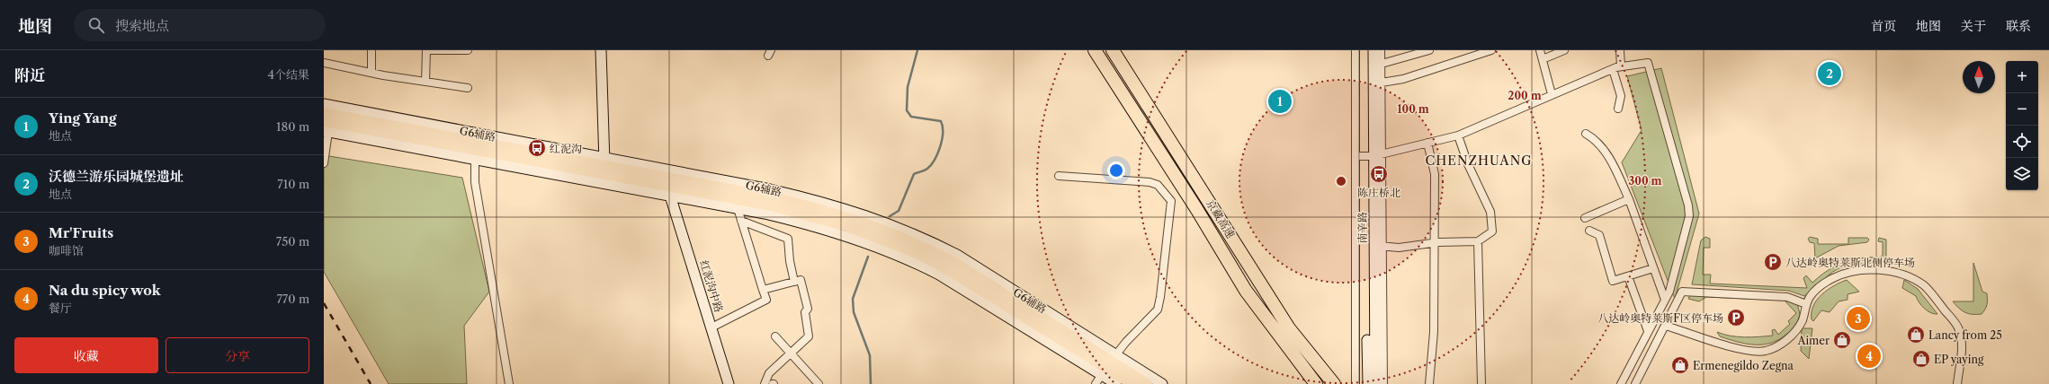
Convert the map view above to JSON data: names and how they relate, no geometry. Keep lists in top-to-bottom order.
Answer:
{
  "streets": {
    "highway": ["京藏高速"],
    "main road": ["G6辅路"],
    "street": ["南辛路", "红泥沟中路"]
  },
  "crossings": [
    ["G6辅路", "红泥沟中路"]
  ],
  "districts": ["CHENZHUANG"],
  "places": {
    "bus stop": ["红泥沟", "陈庄桥北"],
    "parking": ["八达岭奥特莱斯北侧停车场", "八达岭奥特莱斯F区停车场"],
    "shop": [
      "Lancy from 25",
      "Aimer",
      "EP yaying",
      "Ermenegildo Zegna"
    ]
  },
  "north": "top",
  "page": {
    "header": "地图",
    "search": "搜索地点",
    "nav": [
      "首页",
      "地图",
      "关于",
      "联系"
    ],
    "heading": ["附近", "4个结果"],
    "pins": [
      "2",
      "1",
      "3",
      "4"
    ],
    "map_buttons": ["+", "−"],
    "list": [
      {
        "mark": "1",
        "name": "Ying Yang",
        "note": "地点",
        "value": "180 m"
      },
      {
        "mark": "2",
        "name": "沃德兰游乐园城堡遗址",
        "note": "地点",
        "value": "710 m"
      },
      {
        "mark": "3",
        "name": "Mr'Fruits",
        "note": "咖啡馆",
        "value": "750 m"
      },
      {
        "mark": "4",
        "name": "Na du spicy wok",
        "note": "餐厅",
        "value": "770 m"
      }
    ],
    "buttons": ["收藏", "分享"]
  },
  "rings": ["200 m", "100 m", "300 m"]
}
